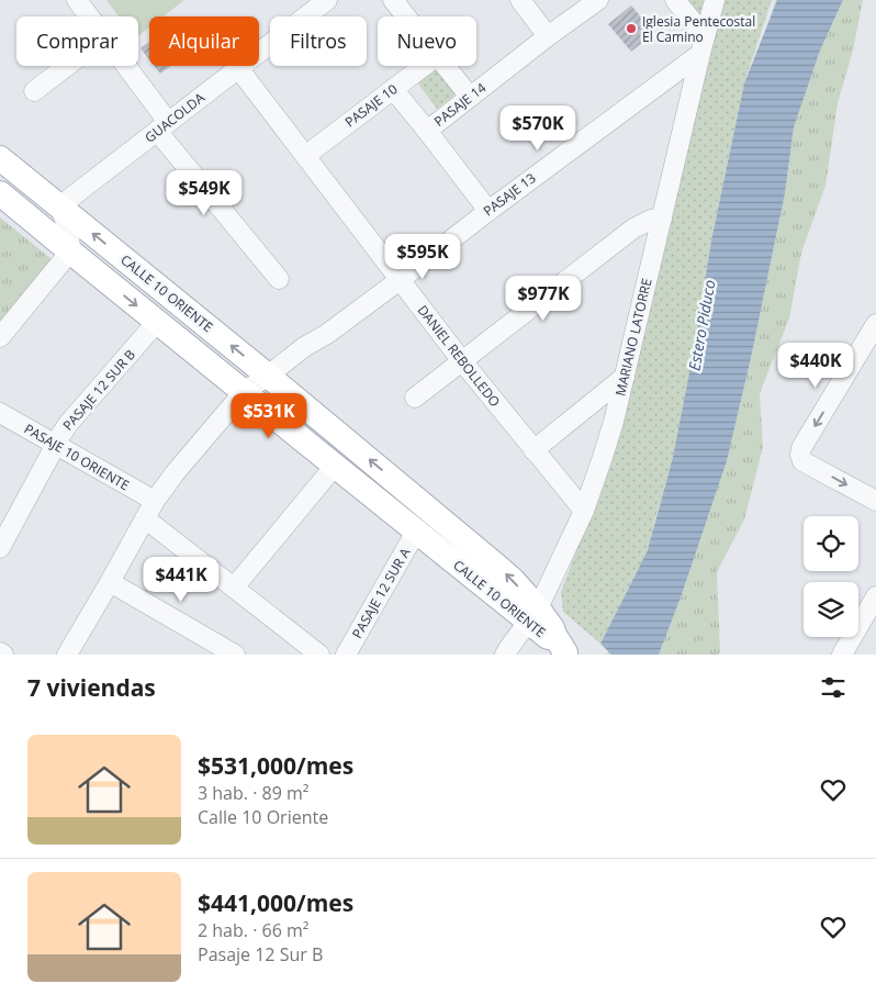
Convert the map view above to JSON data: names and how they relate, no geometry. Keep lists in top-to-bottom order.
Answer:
{
  "streets": {
    "main road": ["CALLE 10 ORIENTE"],
    "street": [
      "PASAJE 14",
      "PASAJE 10",
      "GUACOLDA",
      "PASAJE 13",
      "MARIANO LATORRE",
      "DANIEL REBOLLEDO",
      "PASAJE 12 SUR B",
      "PASAJE 10 ORIENTE",
      "PASAJE 12 SUR A"
    ]
  },
  "crossings": [
    ["PASAJE 10", "DANIEL REBOLLEDO"],
    ["GUACOLDA", "CALLE 10 ORIENTE"],
    ["GUACOLDA", "DANIEL REBOLLEDO"],
    ["PASAJE 13", "CALLE 10 ORIENTE"],
    ["PASAJE 13", "MARIANO LATORRE"],
    ["PASAJE 13", "DANIEL REBOLLEDO"],
    ["PASAJE 13", "PASAJE 10 ORIENTE"],
    ["CALLE 10 ORIENTE", "MARIANO LATORRE"],
    ["CALLE 10 ORIENTE", "PASAJE 12 SUR B"],
    ["CALLE 10 ORIENTE", "PASAJE 12 SUR A"],
    ["MARIANO LATORRE", "DANIEL REBOLLEDO"],
    ["PASAJE 12 SUR B", "PASAJE 10 ORIENTE"]
  ],
  "water": ["Estero Piduco"],
  "places": ["Iglesia Pentecostal El Camino"],
  "page": {
    "chip": [
      "Comprar",
      "Alquilar",
      "Filtros",
      "Nuevo"
    ],
    "price": [
      "$570K",
      "$549K",
      "$595K",
      "$977K",
      "$440K",
      "$531K",
      "$441K"
    ],
    "heading": "7 viviendas",
    "list": [
      {
        "name": "$531,000/mes",
        "note": "3 hab. · 89 m² · Calle 10 Oriente"
      },
      {
        "name": "$441,000/mes",
        "note": "2 hab. · 66 m² · Pasaje 12 Sur B"
      }
    ]
  }
}
